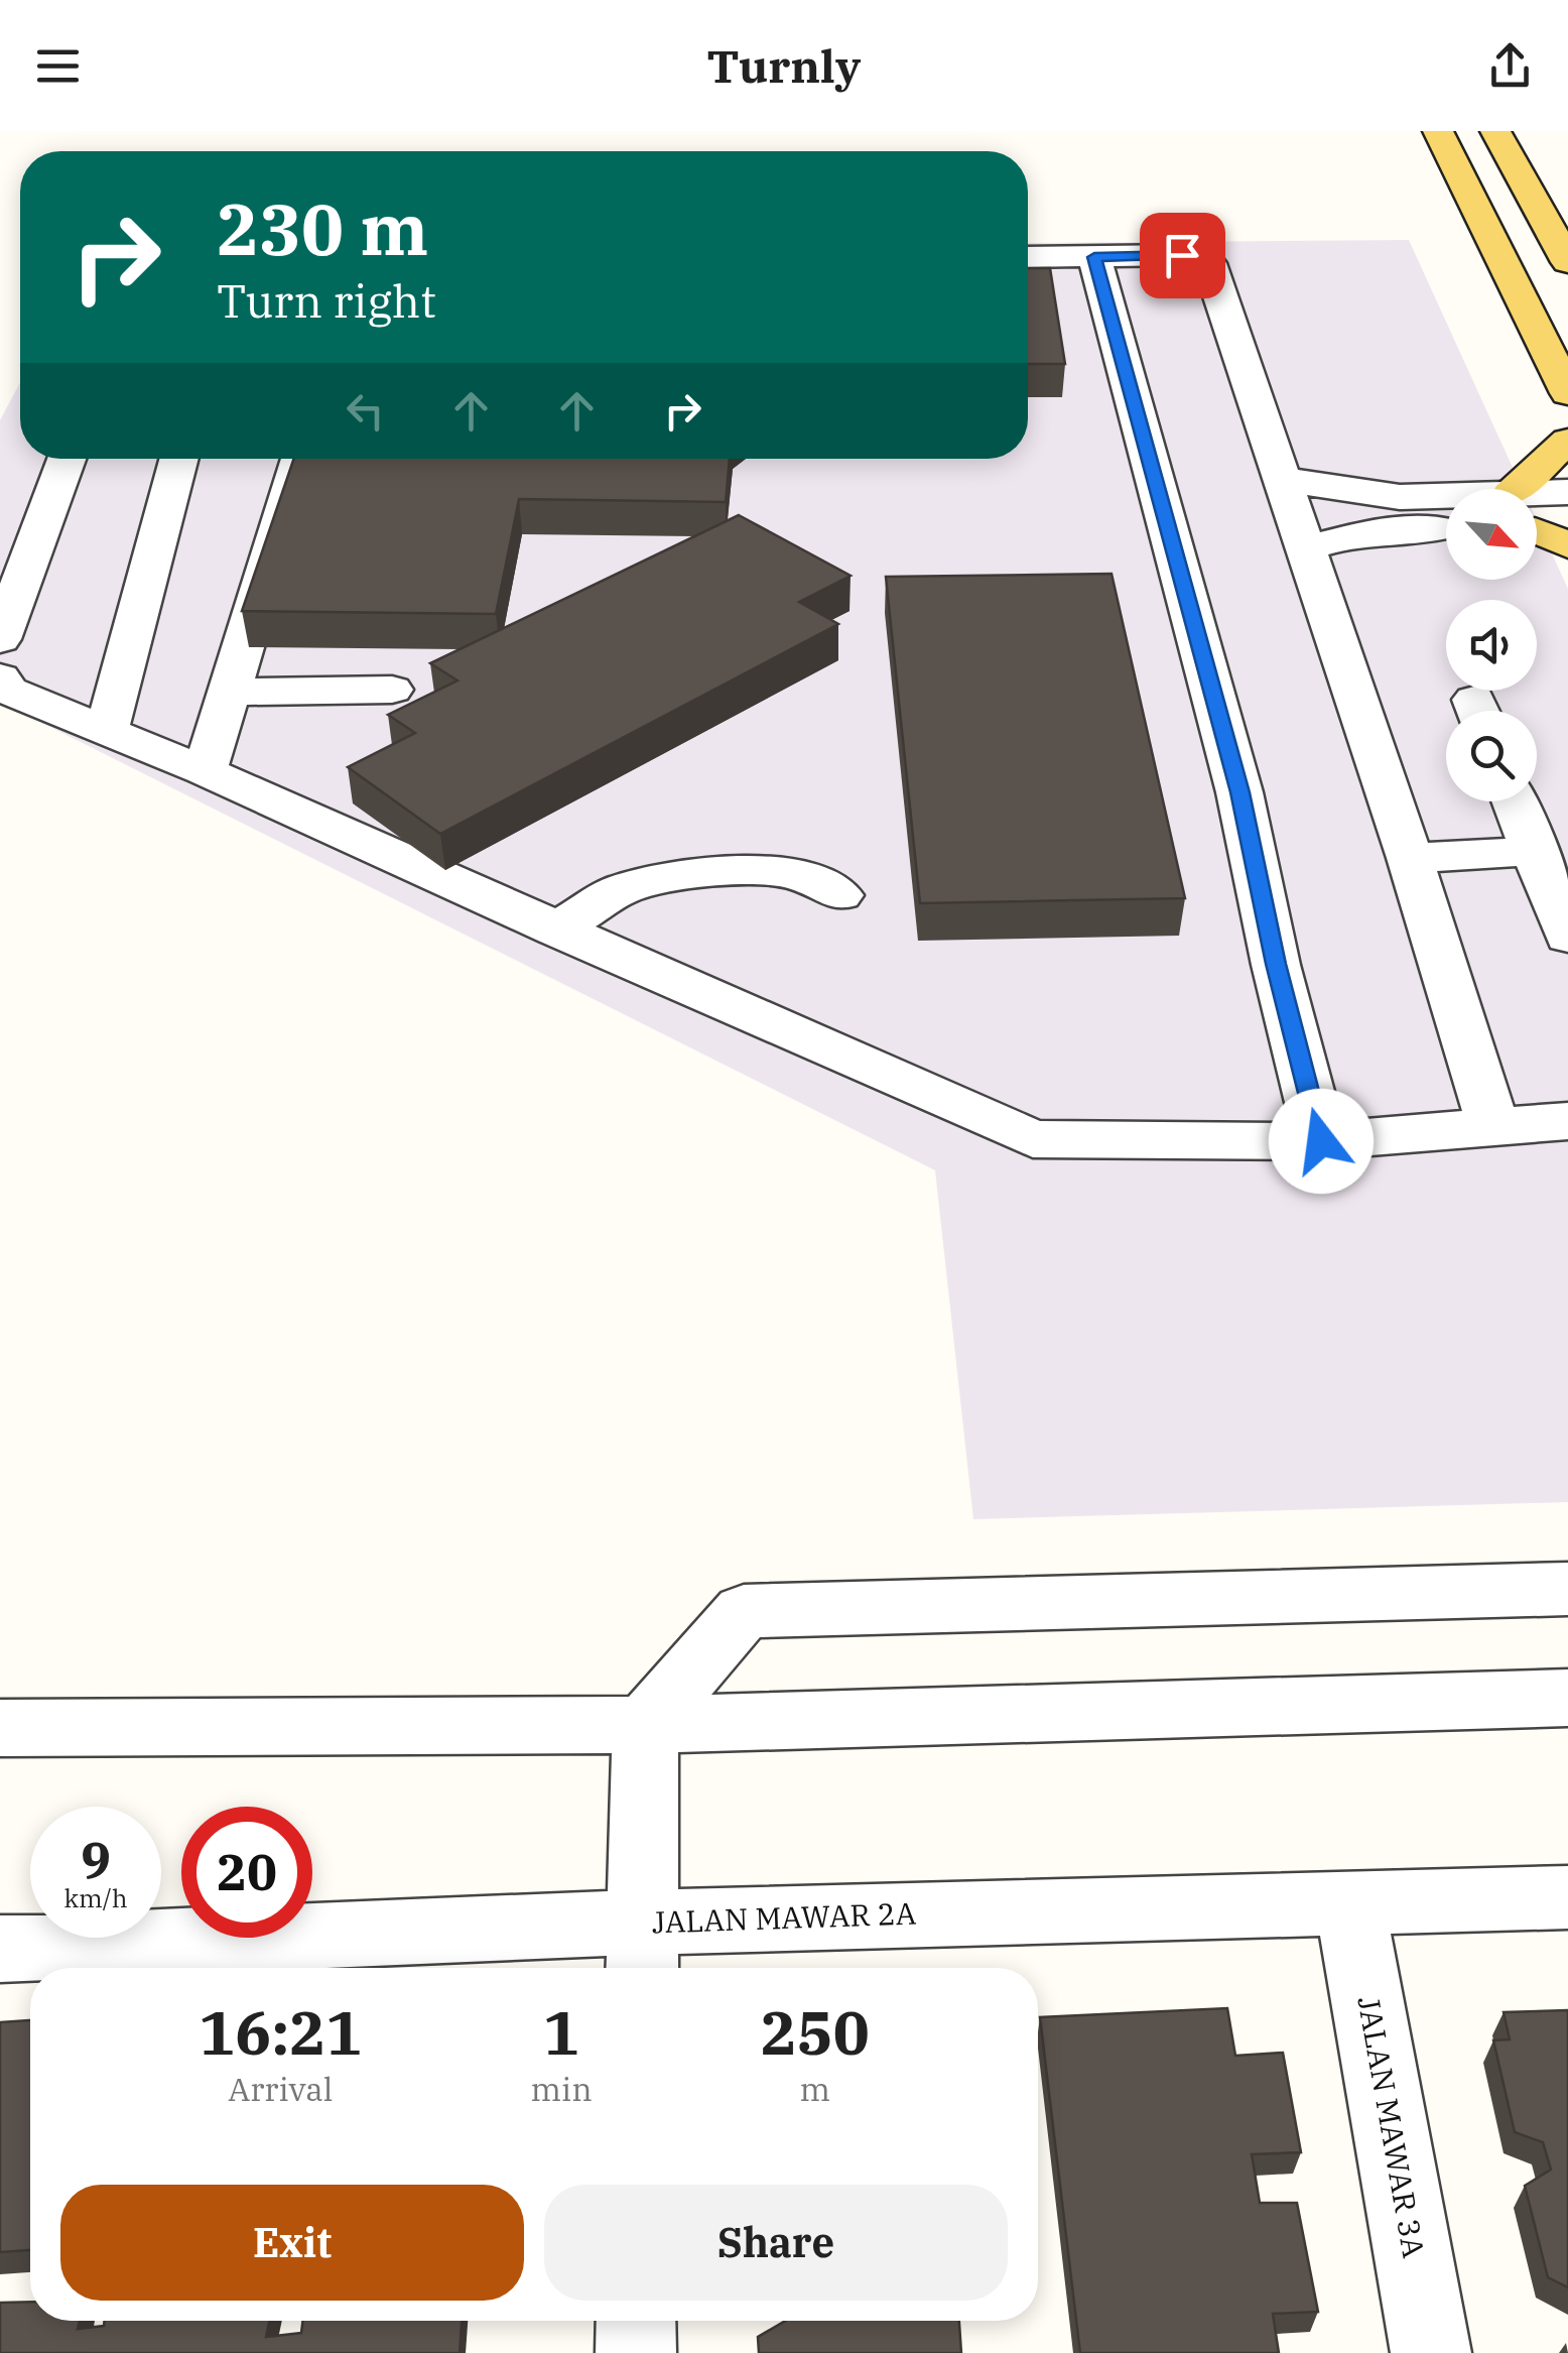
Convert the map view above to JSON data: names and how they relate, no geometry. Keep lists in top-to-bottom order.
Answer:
{
  "streets": {
    "street": ["JALAN MAWAR 2A", "JALAN MAWAR 3A"]
  },
  "crossings": [
    ["JALAN MAWAR 2A", "JALAN MAWAR 3A"]
  ],
  "north": "bottom right",
  "page": {
    "header": "Turnly",
    "turn": ["230 m", "Turn right"],
    "speed": "9 km/h",
    "limit": "20",
    "eta": [
      "16:21",
      "Arrival",
      "1",
      "min",
      "250",
      "m"
    ],
    "buttons": ["Exit", "Share"]
  }
}
